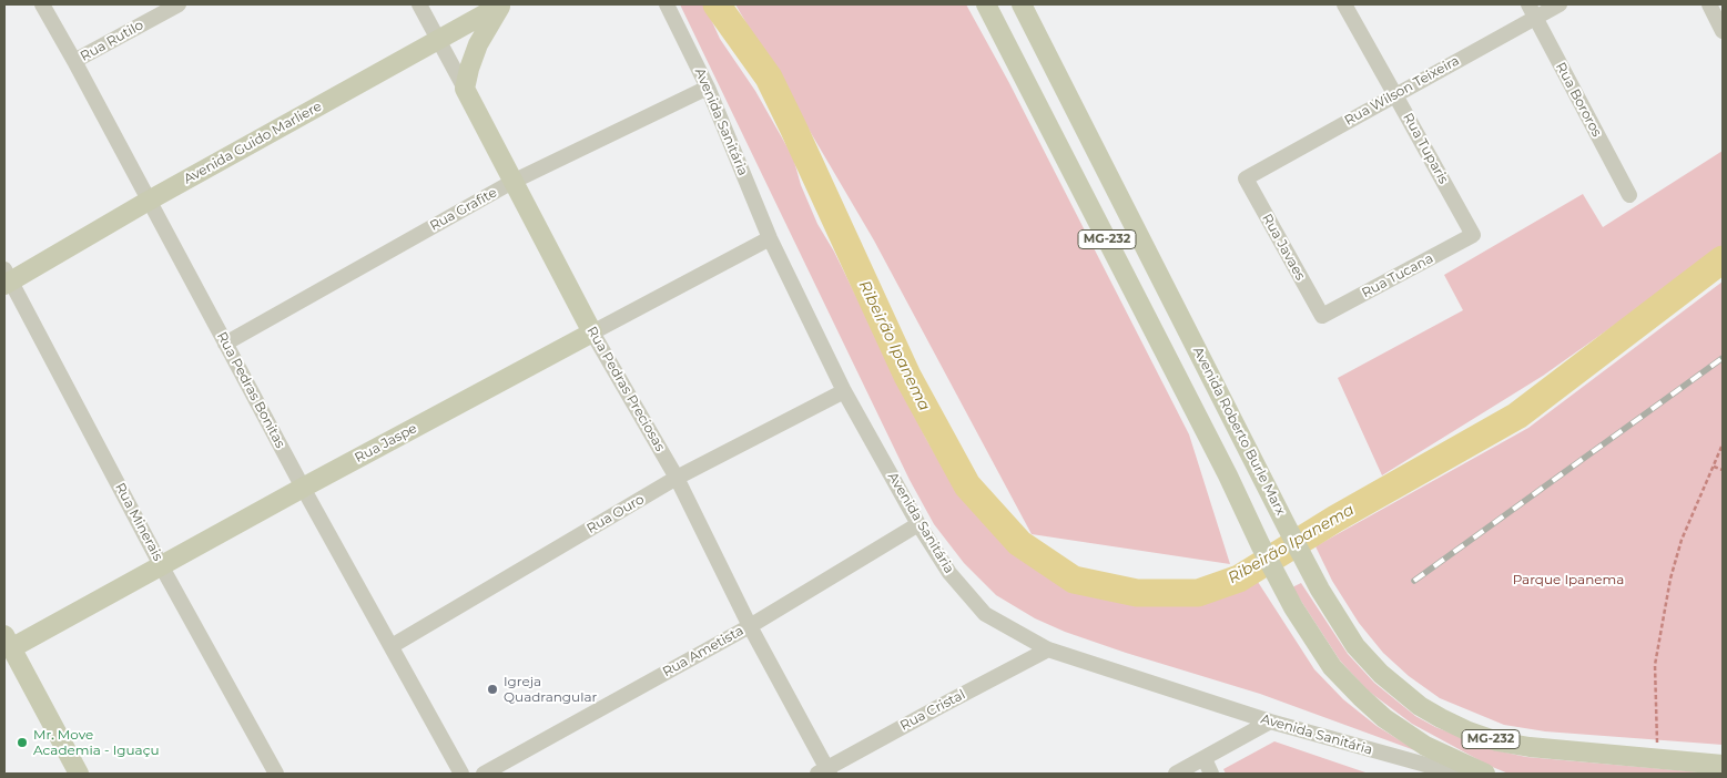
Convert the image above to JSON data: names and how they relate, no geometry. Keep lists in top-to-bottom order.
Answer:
{
  "streets": {
    "main road": [
      "Avenida Guido Marliere",
      "MG-232",
      "Rua Pedras Preciosas",
      "Avenida Roberto Burle Marx",
      "Rua Jaspe"
    ],
    "street": [
      "Rua Rutilo",
      "Rua Wilson Teixeira",
      "Rua Bororos",
      "Avenida Sanitária",
      "Rua Tuparis",
      "Rua Grafite",
      "Rua Javaes",
      "Rua Tucana",
      "Rua Pedras Bonitas",
      "Rua Ouro",
      "Rua Minerais",
      "Rua Ametista",
      "Rua Cristal"
    ]
  },
  "crossings": [
    ["Rua Rutilo", "Rua Pedras Bonitas"],
    ["Rua Wilson Teixeira", "Rua Bororos"],
    ["Rua Wilson Teixeira", "Rua Tuparis"],
    ["Rua Wilson Teixeira", "Rua Javaes"],
    ["Avenida Sanitária", "Rua Grafite"],
    ["Avenida Sanitária", "Rua Jaspe"],
    ["Avenida Sanitária", "Rua Ouro"],
    ["Avenida Sanitária", "Rua Ametista"],
    ["Avenida Sanitária", "Rua Cristal"],
    ["Avenida Guido Marliere", "Rua Pedras Preciosas"],
    ["Avenida Guido Marliere", "Rua Pedras Bonitas"],
    ["Avenida Guido Marliere", "Rua Minerais"],
    ["Rua Tuparis", "Rua Tucana"],
    ["Rua Grafite", "Rua Pedras Preciosas"],
    ["Rua Grafite", "Rua Pedras Bonitas"],
    ["Rua Javaes", "Rua Tucana"],
    ["Rua Pedras Preciosas", "Rua Jaspe"],
    ["Rua Pedras Preciosas", "Rua Ouro"],
    ["Rua Pedras Preciosas", "Rua Ametista"],
    ["Rua Pedras Preciosas", "Rua Cristal"],
    ["Rua Pedras Bonitas", "Rua Jaspe"],
    ["Rua Pedras Bonitas", "Rua Ouro"],
    ["Rua Jaspe", "Rua Minerais"]
  ],
  "water": ["Ribeirão Ipanema"],
  "parks": ["Parque Ipanema"],
  "places": ["Igreja Quadrangular", "Mr. Move Academia - Iguaçu"]
}
